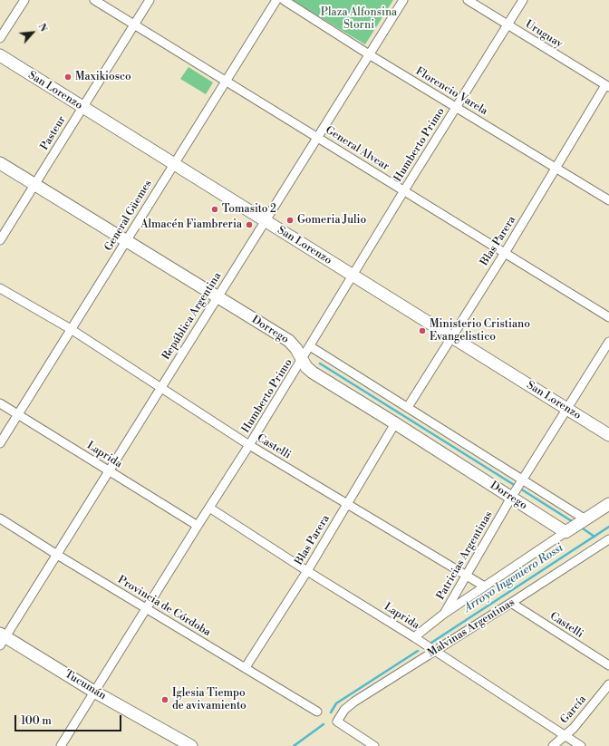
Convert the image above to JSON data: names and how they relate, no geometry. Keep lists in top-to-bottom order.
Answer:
{
  "streets": {
    "street": [
      "Uruguay",
      "San Lorenzo",
      "Florencio Varela",
      "Pasteur",
      "Humberto Primo",
      "General Alvear",
      "General Güemes",
      "Blas Parera",
      "República Argentina",
      "Dorrego",
      "Castelli",
      "Laprida",
      "Patricias Argentinas",
      "Provincia de Córdoba",
      "Malvinas Argentinas",
      "Tucumán",
      "García"
    ]
  },
  "crossings": [
    ["Uruguay", "Humberto Primo"],
    ["Uruguay", "Blas Parera"],
    ["San Lorenzo", "Pasteur"],
    ["San Lorenzo", "Humberto Primo"],
    ["San Lorenzo", "General Güemes"],
    ["San Lorenzo", "Blas Parera"],
    ["San Lorenzo", "República Argentina"],
    ["San Lorenzo", "Patricias Argentinas"],
    ["Florencio Varela", "Humberto Primo"],
    ["Florencio Varela", "Blas Parera"],
    ["Florencio Varela", "República Argentina"],
    ["Pasteur", "General Alvear"],
    ["Pasteur", "Dorrego"],
    ["Humberto Primo", "General Alvear"],
    ["Humberto Primo", "Dorrego"],
    ["Humberto Primo", "Castelli"],
    ["Humberto Primo", "Laprida"],
    ["Humberto Primo", "Provincia de Córdoba"],
    ["Humberto Primo", "Tucumán"],
    ["General Alvear", "General Güemes"],
    ["General Alvear", "Blas Parera"],
    ["General Alvear", "República Argentina"],
    ["General Güemes", "Dorrego"],
    ["General Güemes", "Castelli"],
    ["General Güemes", "Laprida"],
    ["Blas Parera", "Dorrego"],
    ["Blas Parera", "Castelli"],
    ["Blas Parera", "Laprida"],
    ["Blas Parera", "Provincia de Córdoba"],
    ["República Argentina", "Dorrego"],
    ["República Argentina", "Castelli"],
    ["República Argentina", "Laprida"],
    ["República Argentina", "Provincia de Córdoba"],
    ["República Argentina", "Tucumán"],
    ["Dorrego", "Patricias Argentinas"],
    ["Castelli", "Patricias Argentinas"],
    ["Castelli", "Malvinas Argentinas"],
    ["Laprida", "Malvinas Argentinas"],
    ["Laprida", "García"]
  ],
  "water": ["Arroyo Ingeniero Rossi"],
  "parks": ["Plaza Alfonsina Storni"],
  "places": [
    "Maxikiosco",
    "Tomasito 2",
    "Gomeria Julio",
    "Almacén Fiambreria",
    "Ministerio Cristiano Evangelistico",
    "Iglesia Tiempo de avivamiento"
  ],
  "scale_bar": "100 m",
  "north": "top right"
}
